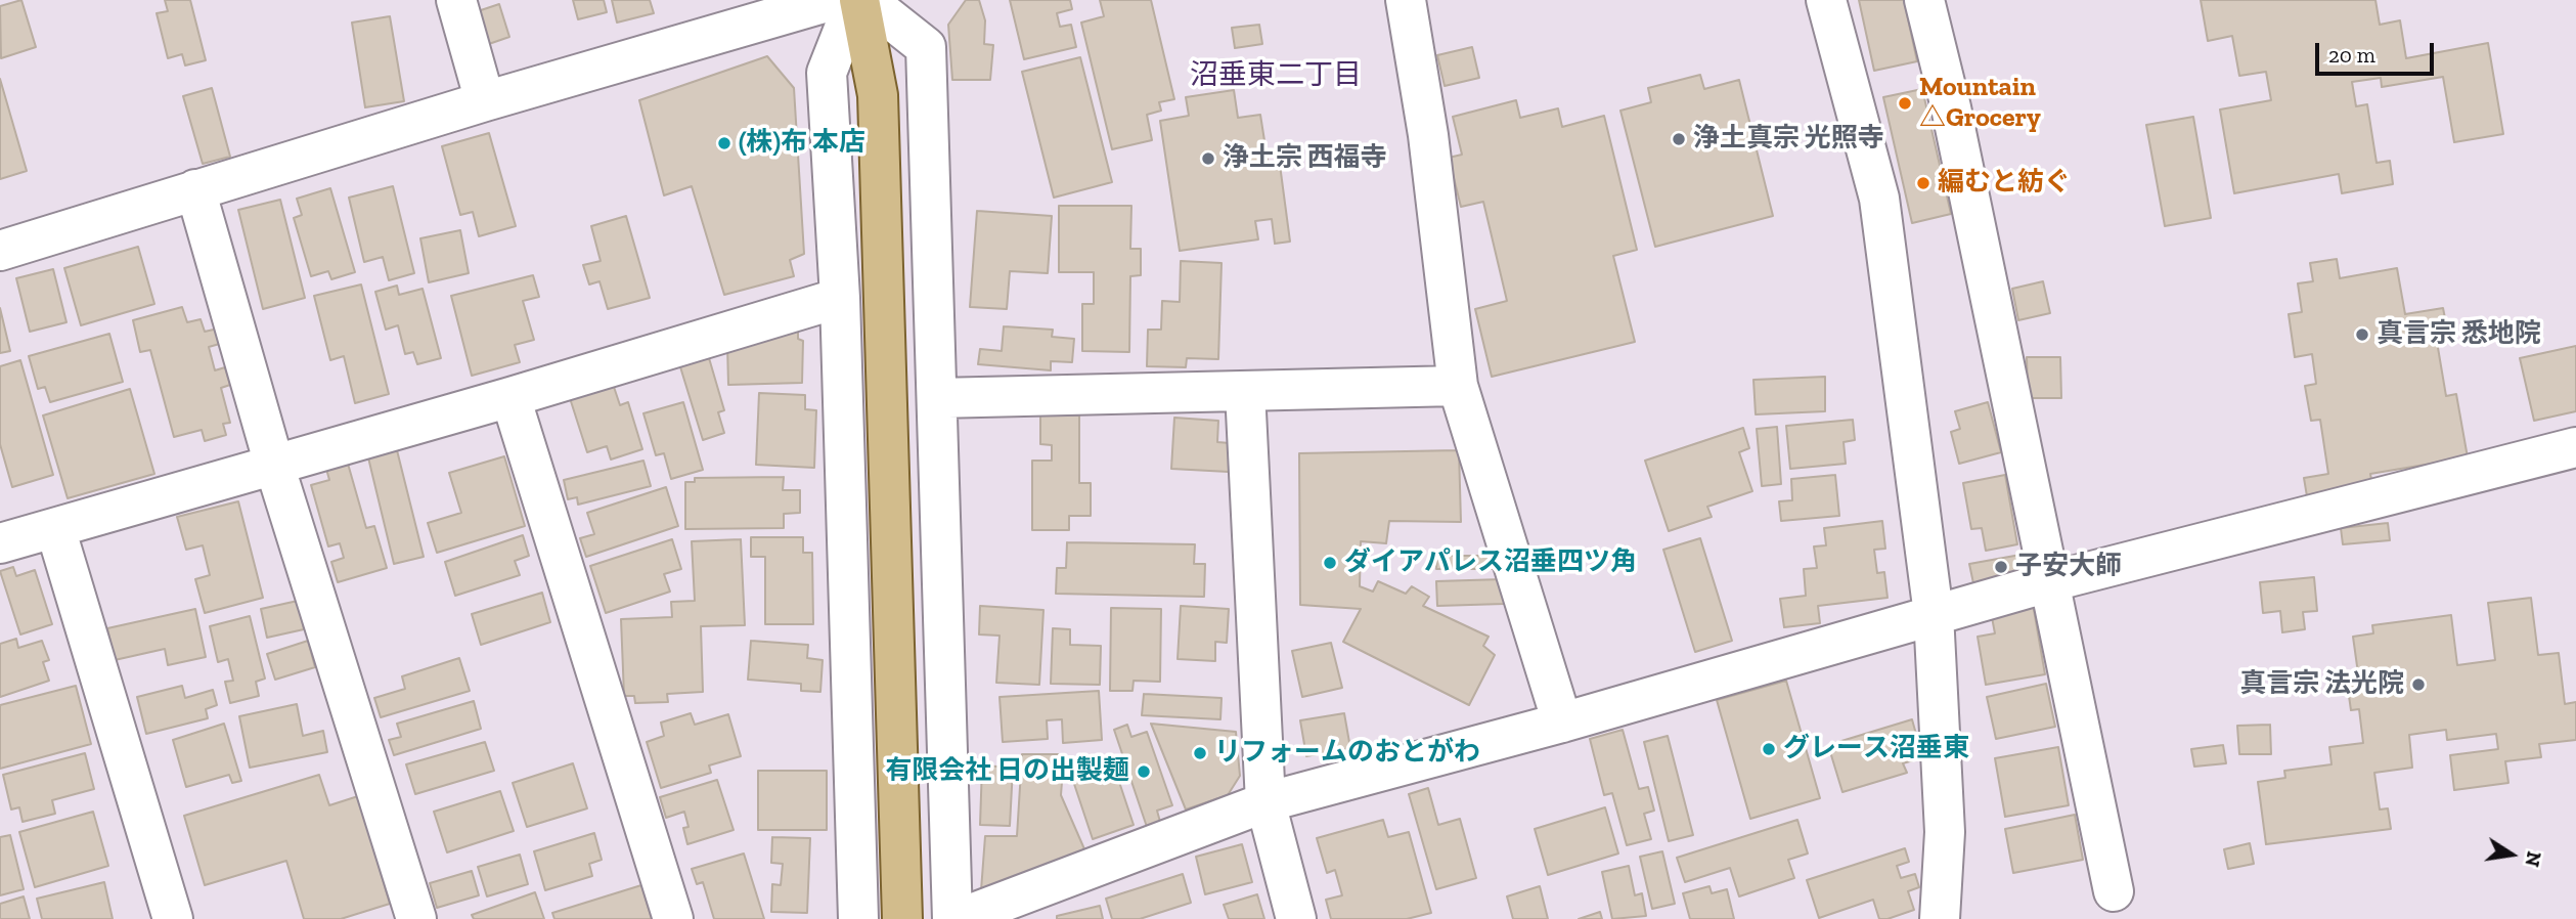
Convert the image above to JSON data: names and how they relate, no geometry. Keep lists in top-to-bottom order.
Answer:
{
  "districts": ["沼垂東二丁目"],
  "places": [
    "Mountain △Grocery",
    "浄土真宗 光照寺",
    "(株)布 本店",
    "浄土宗 西福寺",
    "編むと紡ぐ",
    "真言宗 悉地院",
    "ダイアパレス沼垂四ツ角",
    "子安大師",
    "真言宗 法光院",
    "グレース沼垂東",
    "リフォームのおとがわ",
    "有限会社 日の出製麺"
  ],
  "scale_bar": "20 m",
  "north": "right"
}
